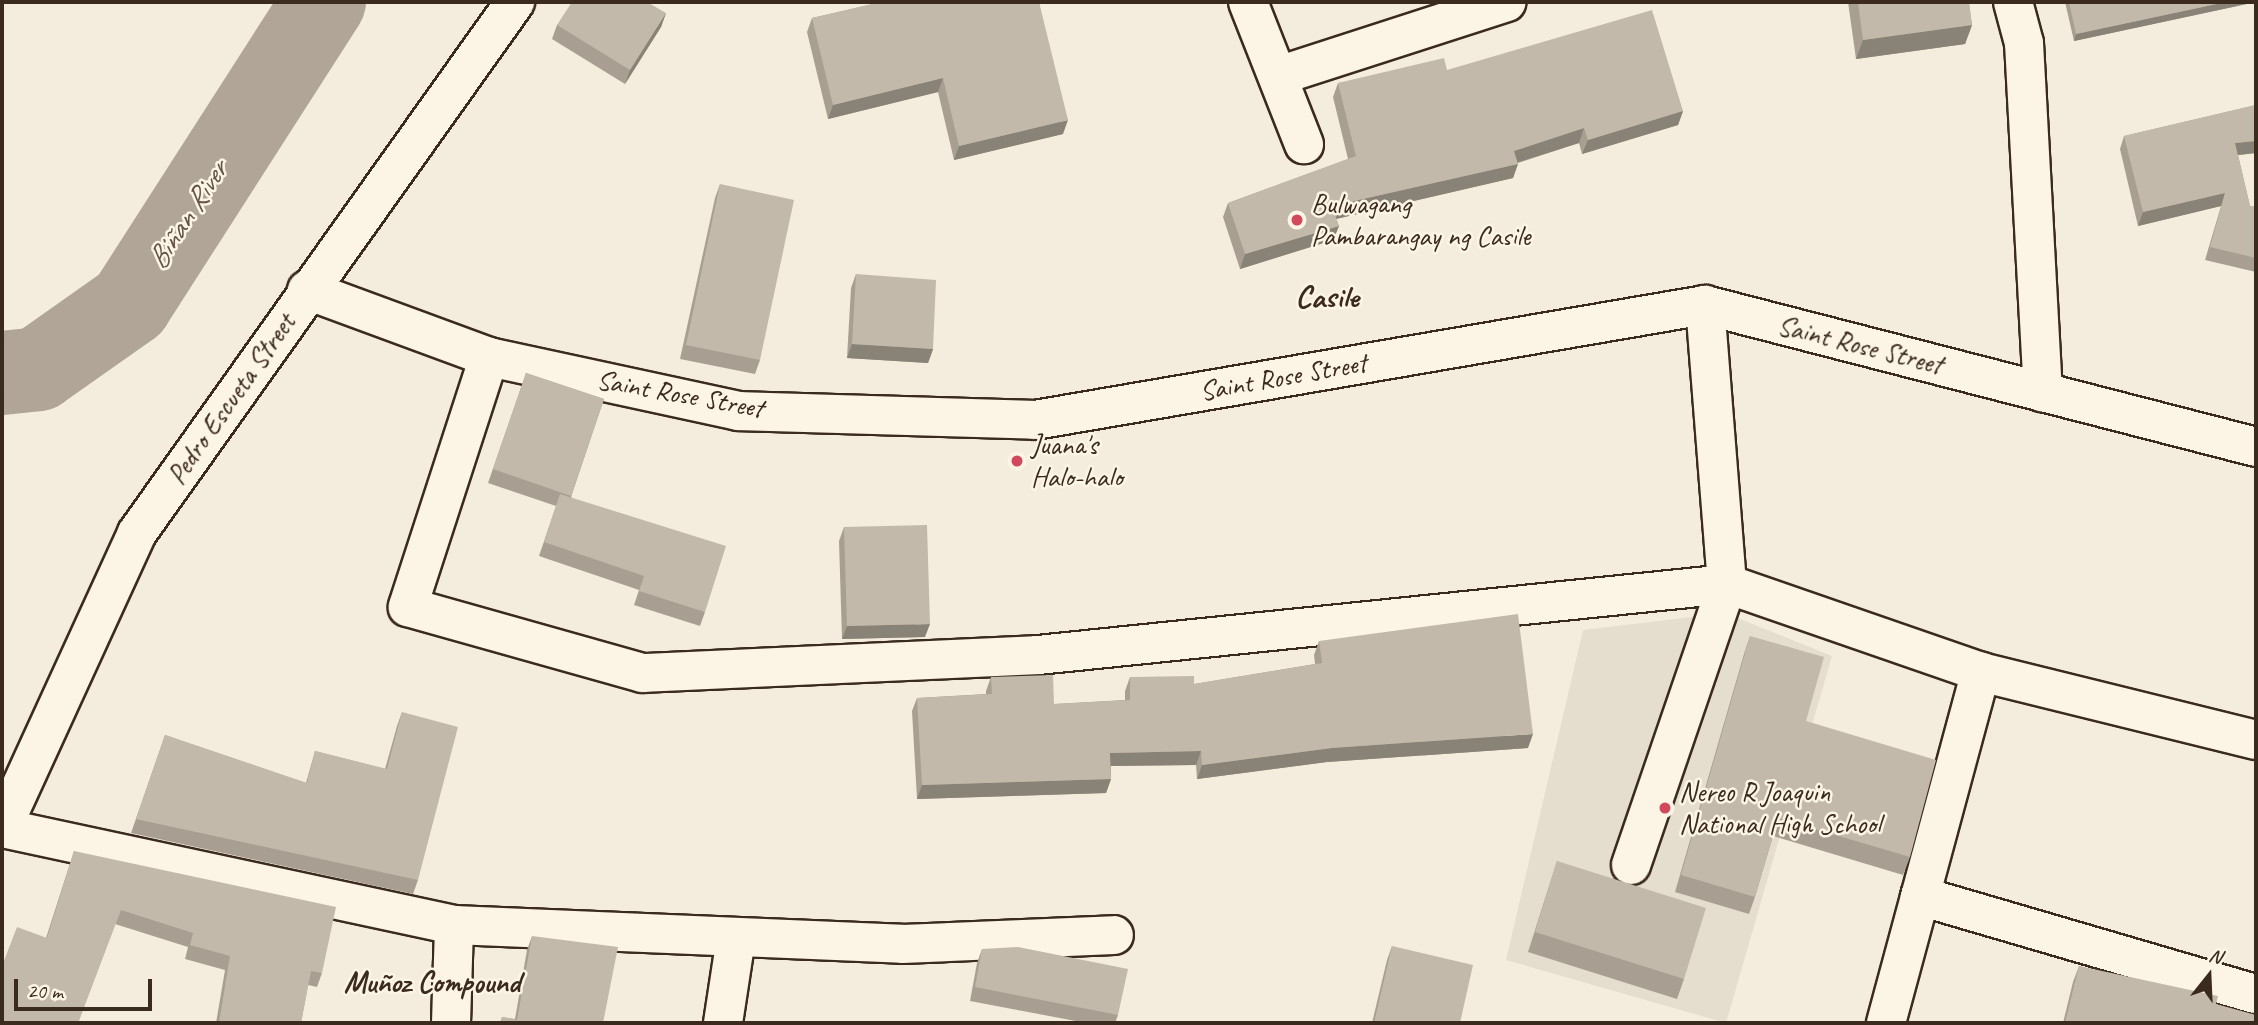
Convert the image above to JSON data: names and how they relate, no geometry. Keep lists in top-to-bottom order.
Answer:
{
  "streets": {
    "street": ["Saint Rose Street", "Pedro Escueta Street"]
  },
  "crossings": [
    ["Saint Rose Street", "Pedro Escueta Street"]
  ],
  "districts": ["Casile", "Muñoz Compound"],
  "water": ["Biñan River"],
  "places": ["Bulwagang Pambarangay ng Casile", "Juana's Halo-halo", "Nereo R Joaquin National High School"],
  "scale_bar": "20 m",
  "north": "top"
}
